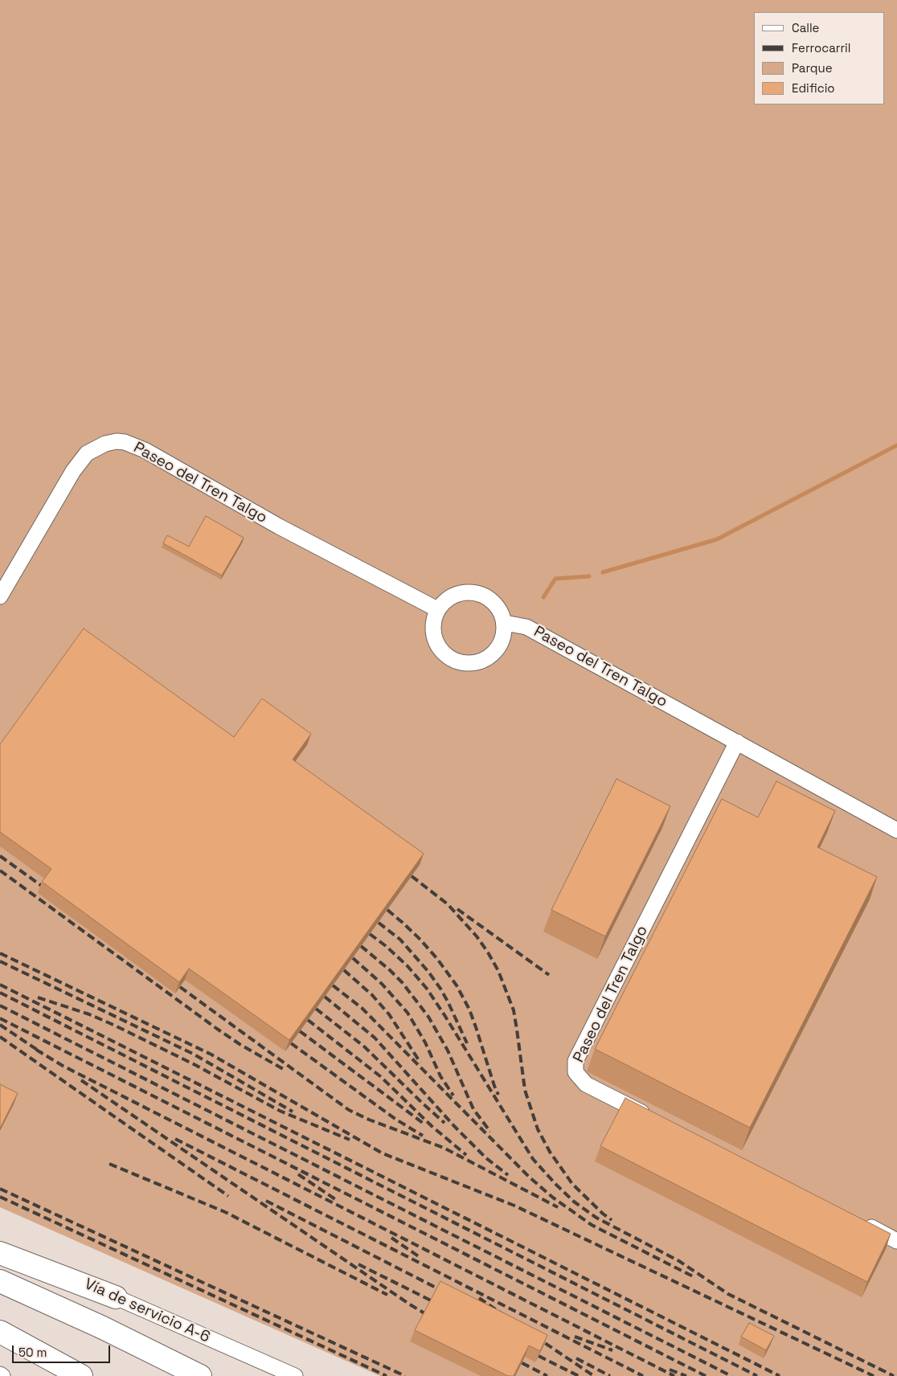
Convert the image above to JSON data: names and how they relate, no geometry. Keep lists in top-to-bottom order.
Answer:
{
  "streets": {
    "street": ["Paseo del Tren Talgo", "Vía de servicio A-6"]
  },
  "legend": [
    "Calle",
    "Ferrocarril",
    "Parque",
    "Edificio"
  ],
  "scale_bar": "50 m"
}
